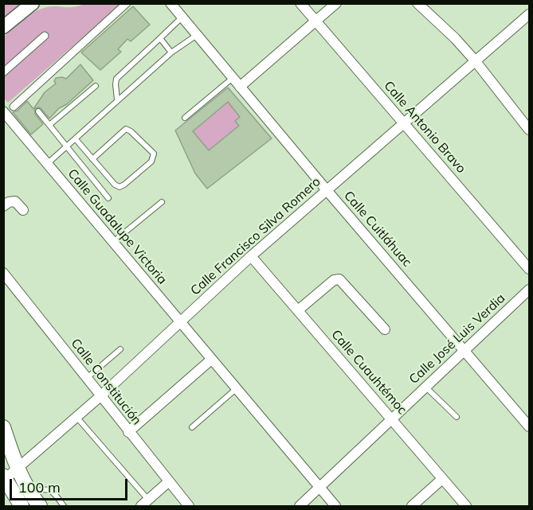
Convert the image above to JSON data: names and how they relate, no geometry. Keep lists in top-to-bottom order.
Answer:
{
  "streets": {
    "street": [
      "Calle Antonio Bravo",
      "Calle Guadalupe Victoria",
      "Calle Cuitláhuac",
      "Calle Francisco Silva Romero",
      "Calle José Luis Verdia",
      "Calle Cuauhtémoc",
      "Calle Constitución"
    ]
  },
  "crossings": [
    ["Calle Antonio Bravo", "Calle Francisco Silva Romero"],
    ["Calle Guadalupe Victoria", "Calle Francisco Silva Romero"],
    ["Calle Guadalupe Victoria", "Calle José Luis Verdia"],
    ["Calle Cuitláhuac", "Calle Francisco Silva Romero"],
    ["Calle Cuitláhuac", "Calle José Luis Verdia"],
    ["Calle Francisco Silva Romero", "Calle Cuauhtémoc"],
    ["Calle Francisco Silva Romero", "Calle Constitución"],
    ["Calle José Luis Verdia", "Calle Cuauhtémoc"]
  ],
  "scale_bar": "100 m"
}
